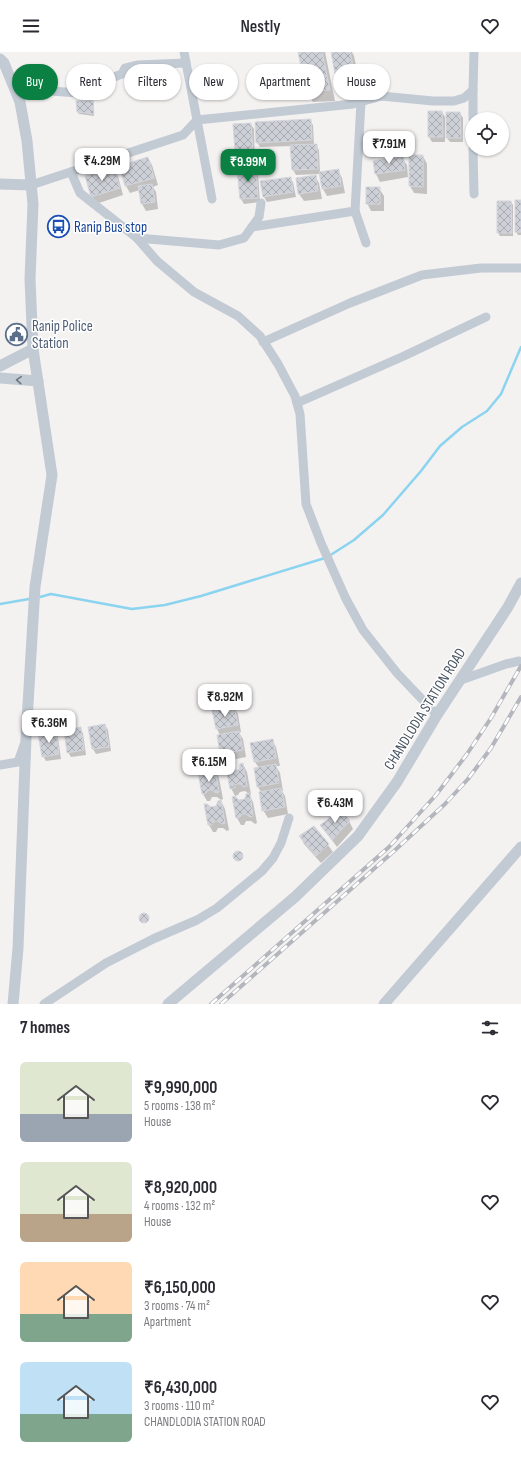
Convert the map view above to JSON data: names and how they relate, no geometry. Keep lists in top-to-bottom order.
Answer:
{
  "streets": {
    "street": ["CHANDLODIA STATION ROAD"]
  },
  "places": {
    "bus stop": ["Ranip Bus stop"],
    "public building": ["Ranip Police Station"]
  },
  "page": {
    "header": "Nestly",
    "chip": [
      "Buy",
      "Rent",
      "Filters",
      "New",
      "Apartment",
      "House"
    ],
    "price": [
      "₹7.91M",
      "₹4.29M",
      "₹9.99M",
      "₹8.92M",
      "₹6.36M",
      "₹6.15M",
      "₹6.43M"
    ],
    "heading": "7 homes",
    "list": [
      {
        "name": "₹9,990,000",
        "note": "5 rooms · 138 m² · House"
      },
      {
        "name": "₹8,920,000",
        "note": "4 rooms · 132 m² · House"
      },
      {
        "name": "₹6,150,000",
        "note": "3 rooms · 74 m² · Apartment"
      },
      {
        "name": "₹6,430,000",
        "note": "3 rooms · 110 m² · CHANDLODIA STATION ROAD"
      }
    ]
  }
}
